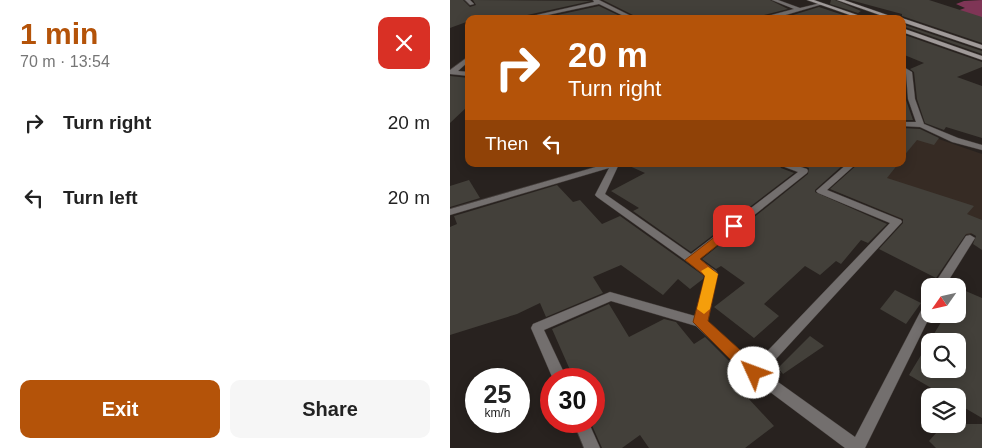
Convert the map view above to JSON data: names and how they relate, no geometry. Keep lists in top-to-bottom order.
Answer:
{
  "north": "bottom left",
  "page": {
    "heading": ["1 min", "70 m · 13:54"],
    "turn": ["20 m", "Turn right"],
    "list": [
      {
        "name": "Turn right",
        "value": "20 m"
      },
      {
        "name": "Turn left",
        "value": "20 m"
      }
    ],
    "then": "Then",
    "speed": "25 km/h",
    "limit": "30",
    "buttons": ["Exit", "Share"]
  }
}
